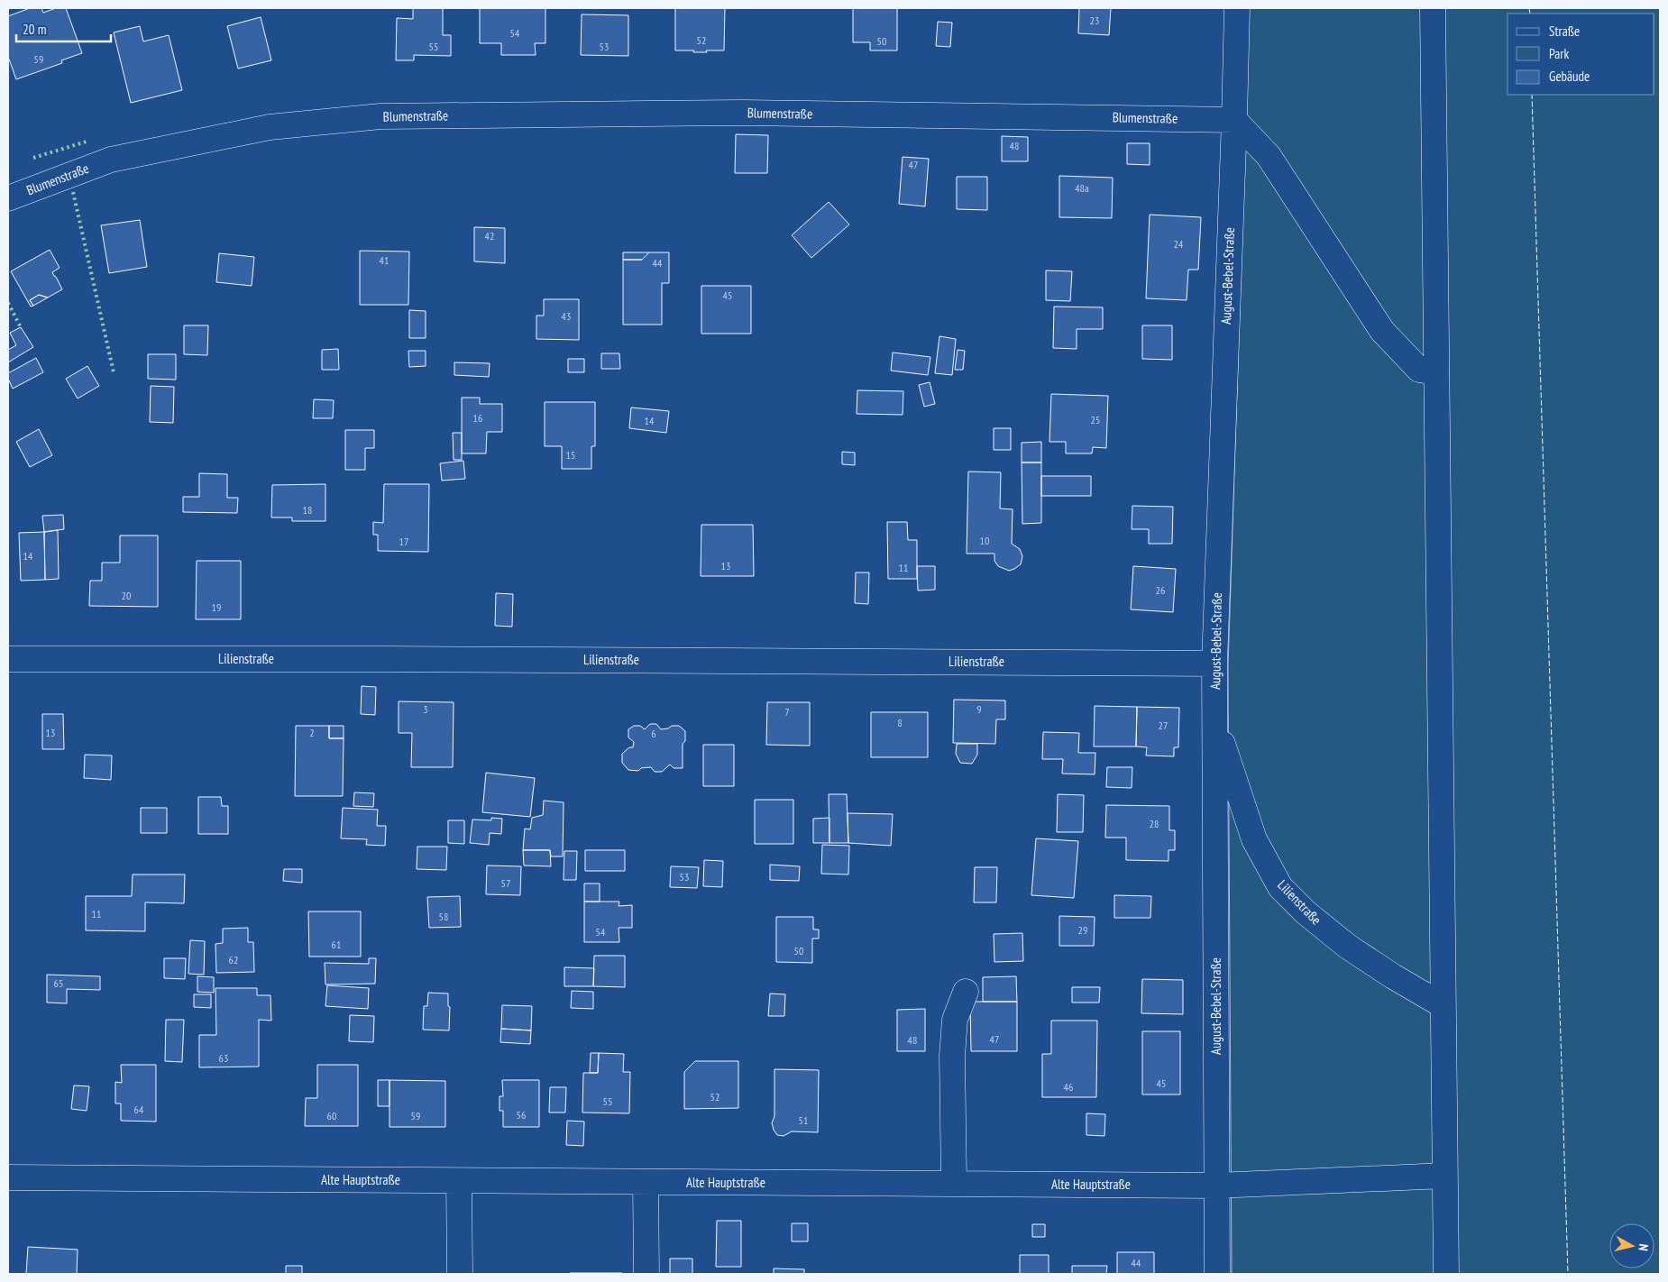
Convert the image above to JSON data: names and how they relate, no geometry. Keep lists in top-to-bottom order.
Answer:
{
  "streets": {
    "street": [
      "Blumenstraße",
      "August-Bebel-Straße",
      "Lilienstraße",
      "Alte Hauptstraße"
    ]
  },
  "crossings": [
    ["Blumenstraße", "August-Bebel-Straße"],
    ["August-Bebel-Straße", "Lilienstraße"],
    ["August-Bebel-Straße", "Alte Hauptstraße"]
  ],
  "house_numbers": [
    "23",
    "54",
    "52",
    "50",
    "55",
    "53",
    "59",
    "48",
    "47",
    "48a",
    "42",
    "24",
    "41",
    "44",
    "45",
    "43",
    "16",
    "25",
    "14",
    "15",
    "18",
    "10",
    "17",
    "14",
    "13",
    "11",
    "26",
    "20",
    "19",
    "3",
    "9",
    "7",
    "8",
    "27",
    "13",
    "2",
    "6",
    "28",
    "53",
    "57",
    "11",
    "58",
    "29",
    "54",
    "61",
    "50",
    "62",
    "65",
    "47",
    "48",
    "63",
    "45",
    "46",
    "52",
    "55",
    "64",
    "56",
    "60",
    "59",
    "51",
    "44"
  ],
  "legend": ["Straße", "Park", "Gebäude"],
  "scale_bar": "20 m",
  "north": "right"
}
